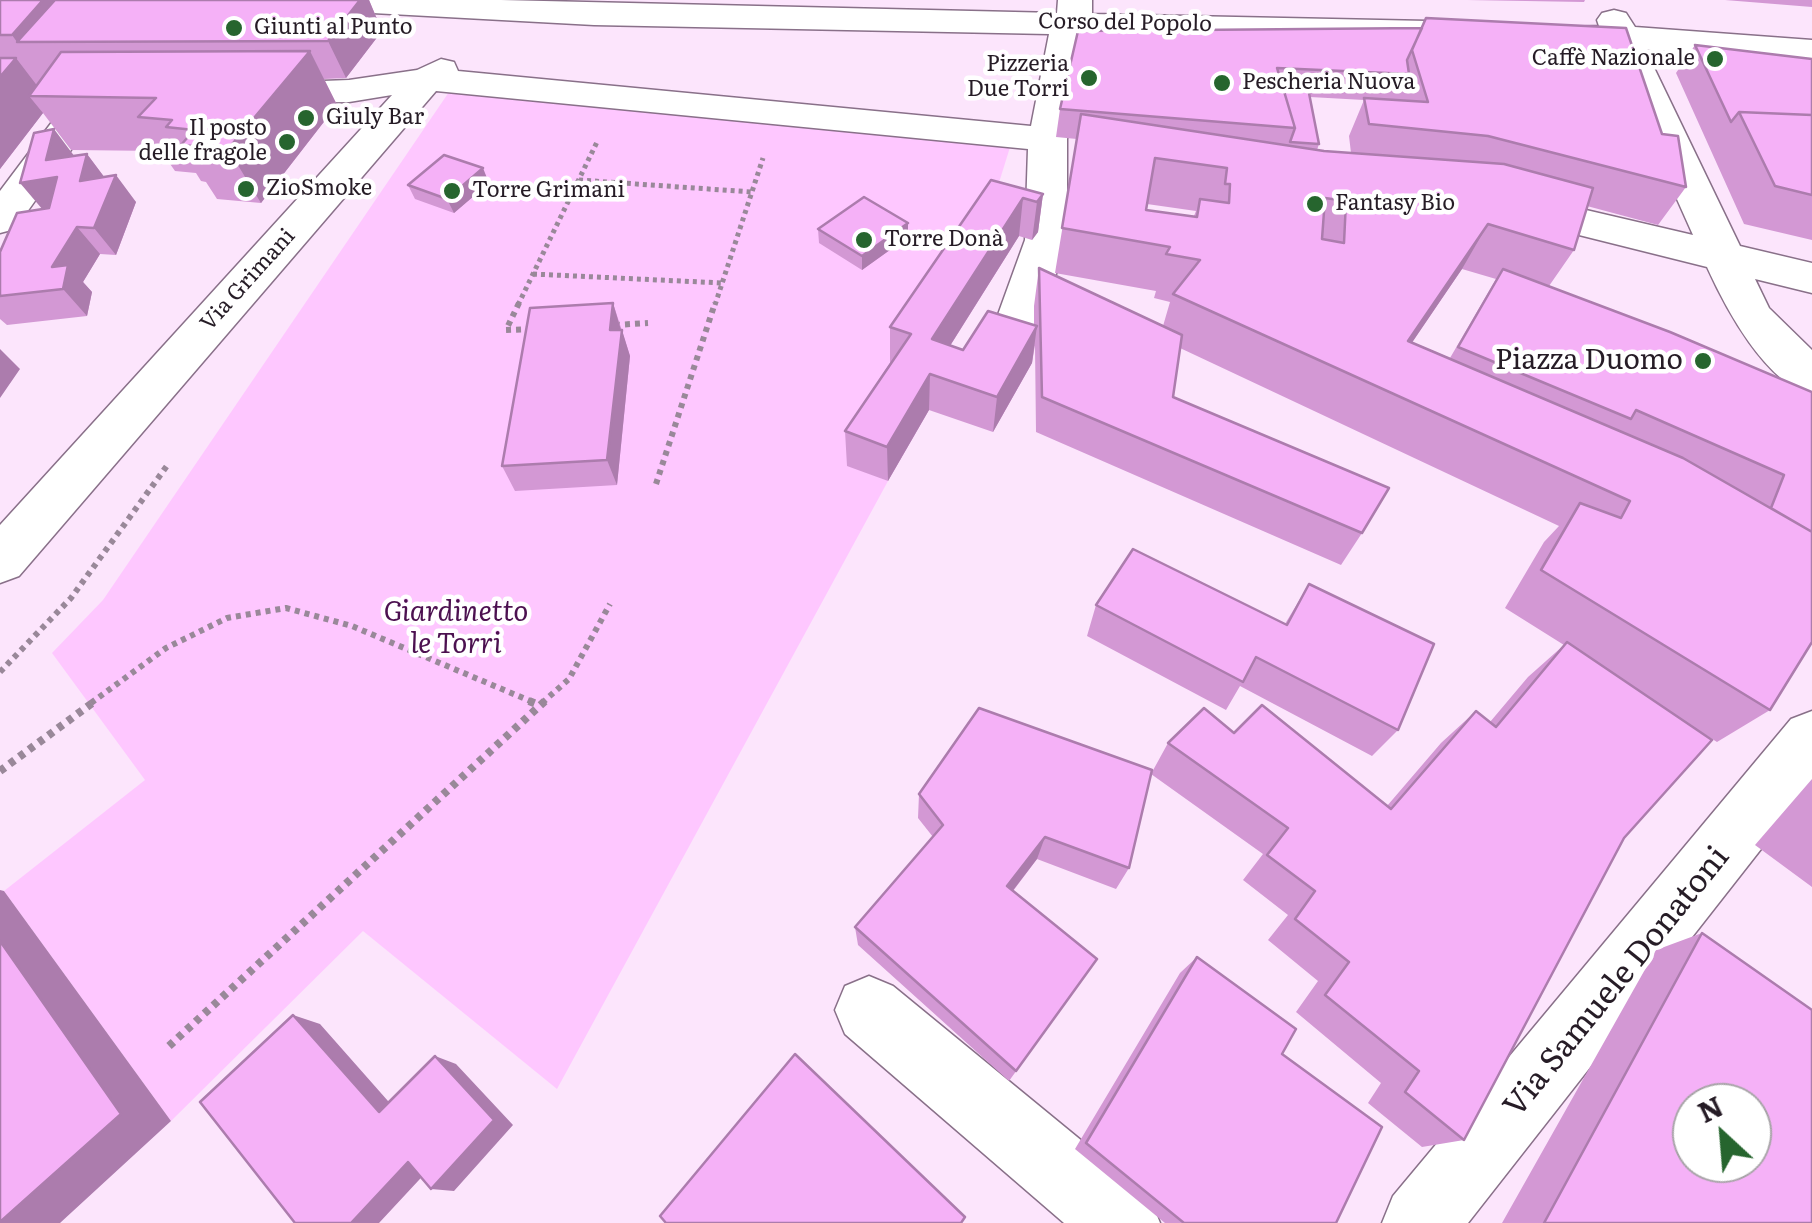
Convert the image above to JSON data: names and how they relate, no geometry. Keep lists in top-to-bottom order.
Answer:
{
  "streets": {
    "street": ["Corso del Popolo", "Via Grimani", "Via Samuele Donatoni"]
  },
  "crossings": [
    ["Corso del Popolo", "Via Grimani"]
  ],
  "parks": ["Giardinetto le Torri"],
  "places": [
    "Giunti al Punto",
    "Caffè Nazionale",
    "Pizzeria Due Torri",
    "Pescheria Nuova",
    "Giuly Bar",
    "Il posto delle fragole",
    "ZioSmoke",
    "Torre Grimani",
    "Fantasy Bio",
    "Torre Donà",
    "Piazza Duomo"
  ],
  "north": "top left"
}
